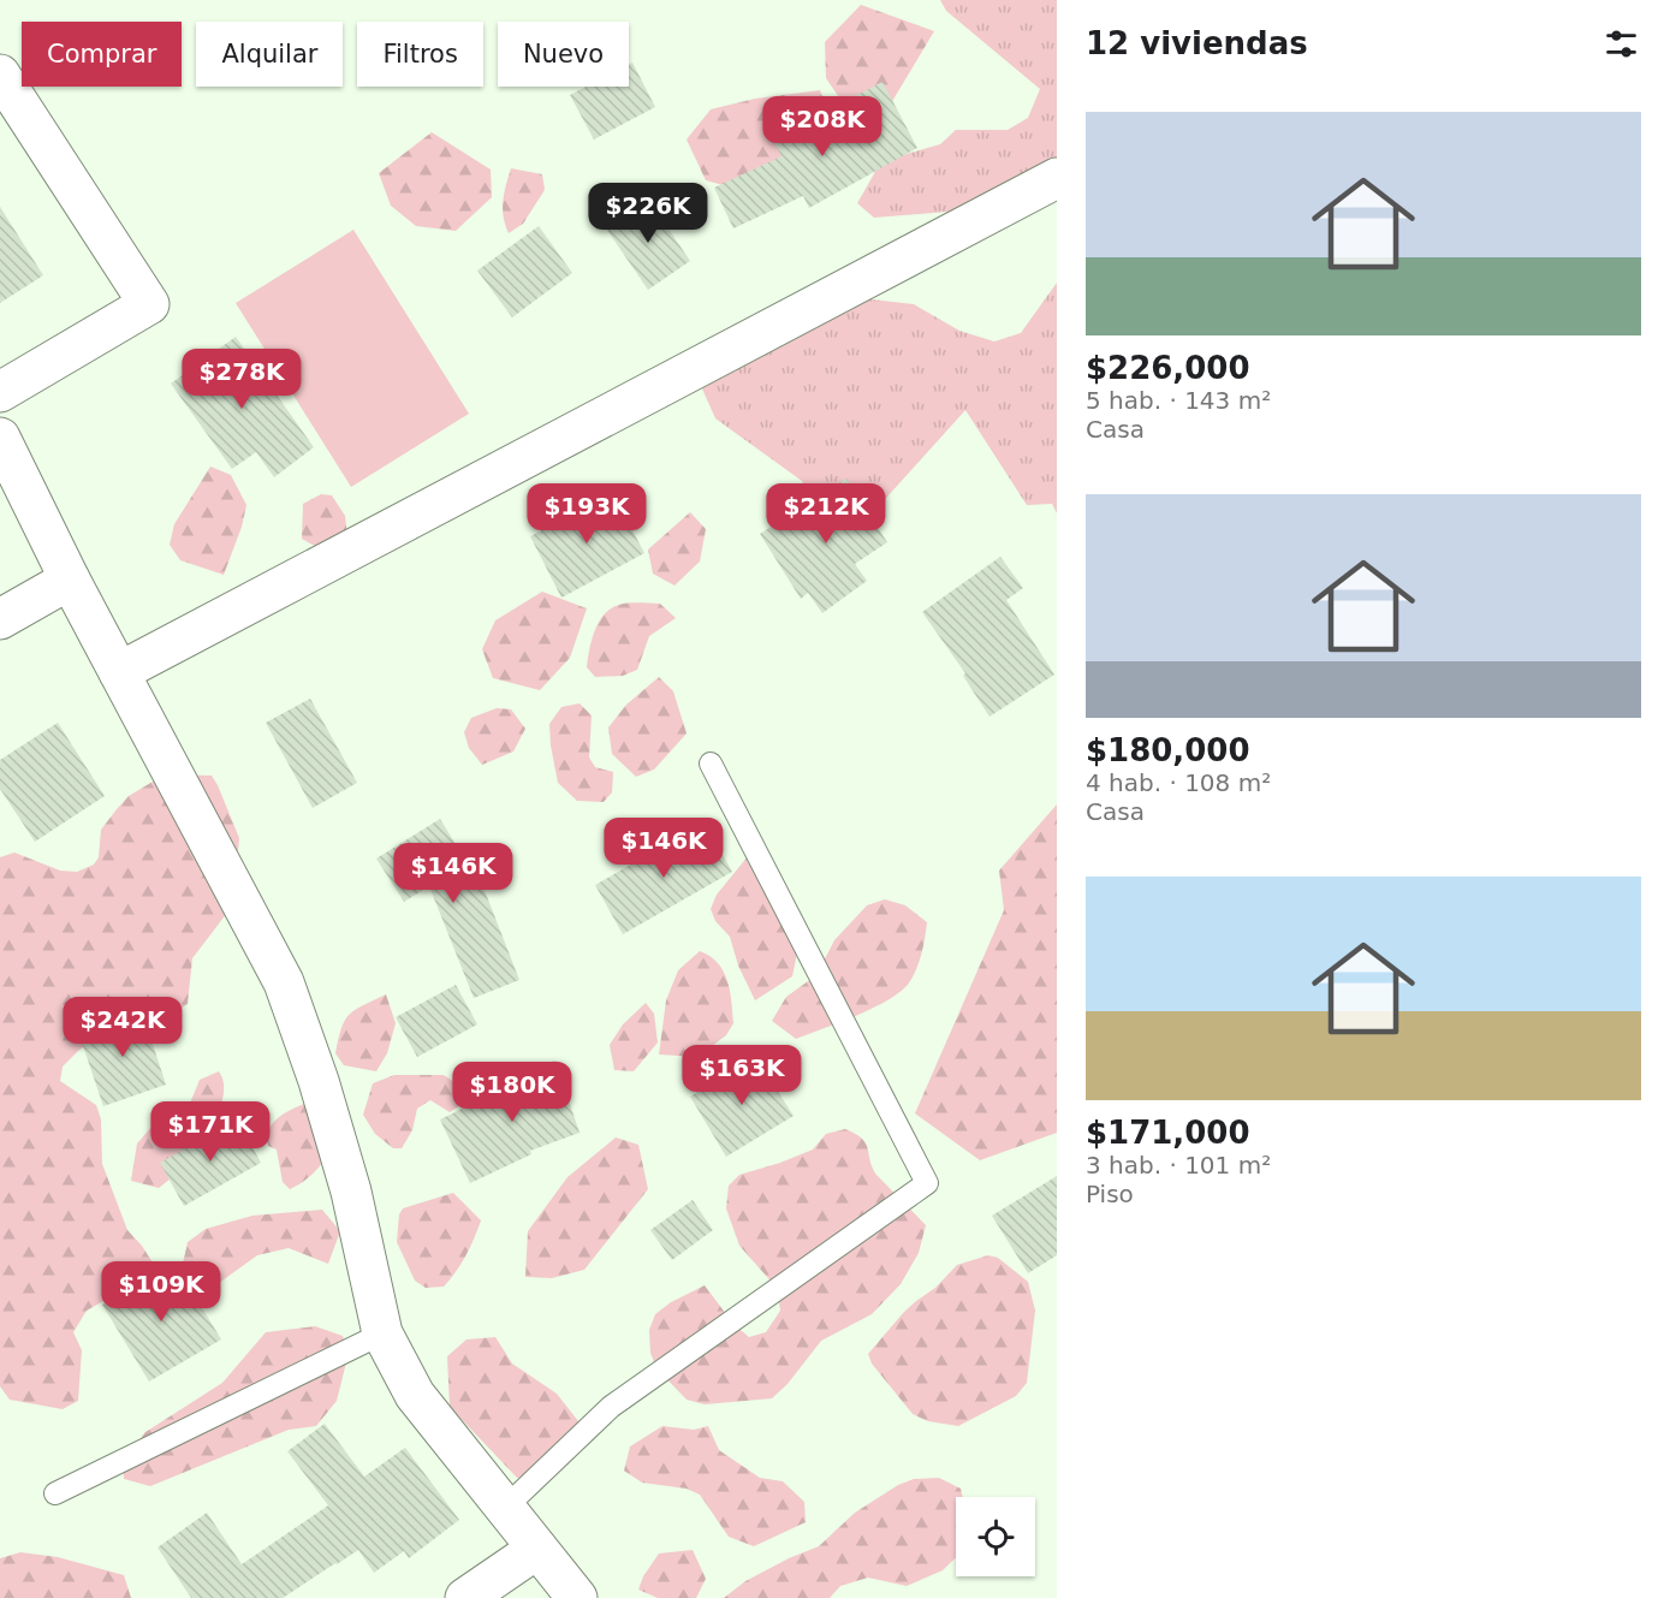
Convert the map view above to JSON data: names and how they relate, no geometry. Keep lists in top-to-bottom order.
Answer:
{
  "page": {
    "heading": "12 viviendas",
    "chip": [
      "Comprar",
      "Alquilar",
      "Filtros",
      "Nuevo"
    ],
    "list": [
      {
        "name": "$226,000",
        "note": "5 hab. · 143 m² · Casa"
      },
      {
        "name": "$180,000",
        "note": "4 hab. · 108 m² · Casa"
      },
      {
        "name": "$171,000",
        "note": "3 hab. · 101 m² · Piso"
      }
    ],
    "price": [
      "$208K",
      "$226K",
      "$278K",
      "$193K",
      "$212K",
      "$146K",
      "$146K",
      "$242K",
      "$163K",
      "$180K",
      "$171K",
      "$109K"
    ]
  }
}
